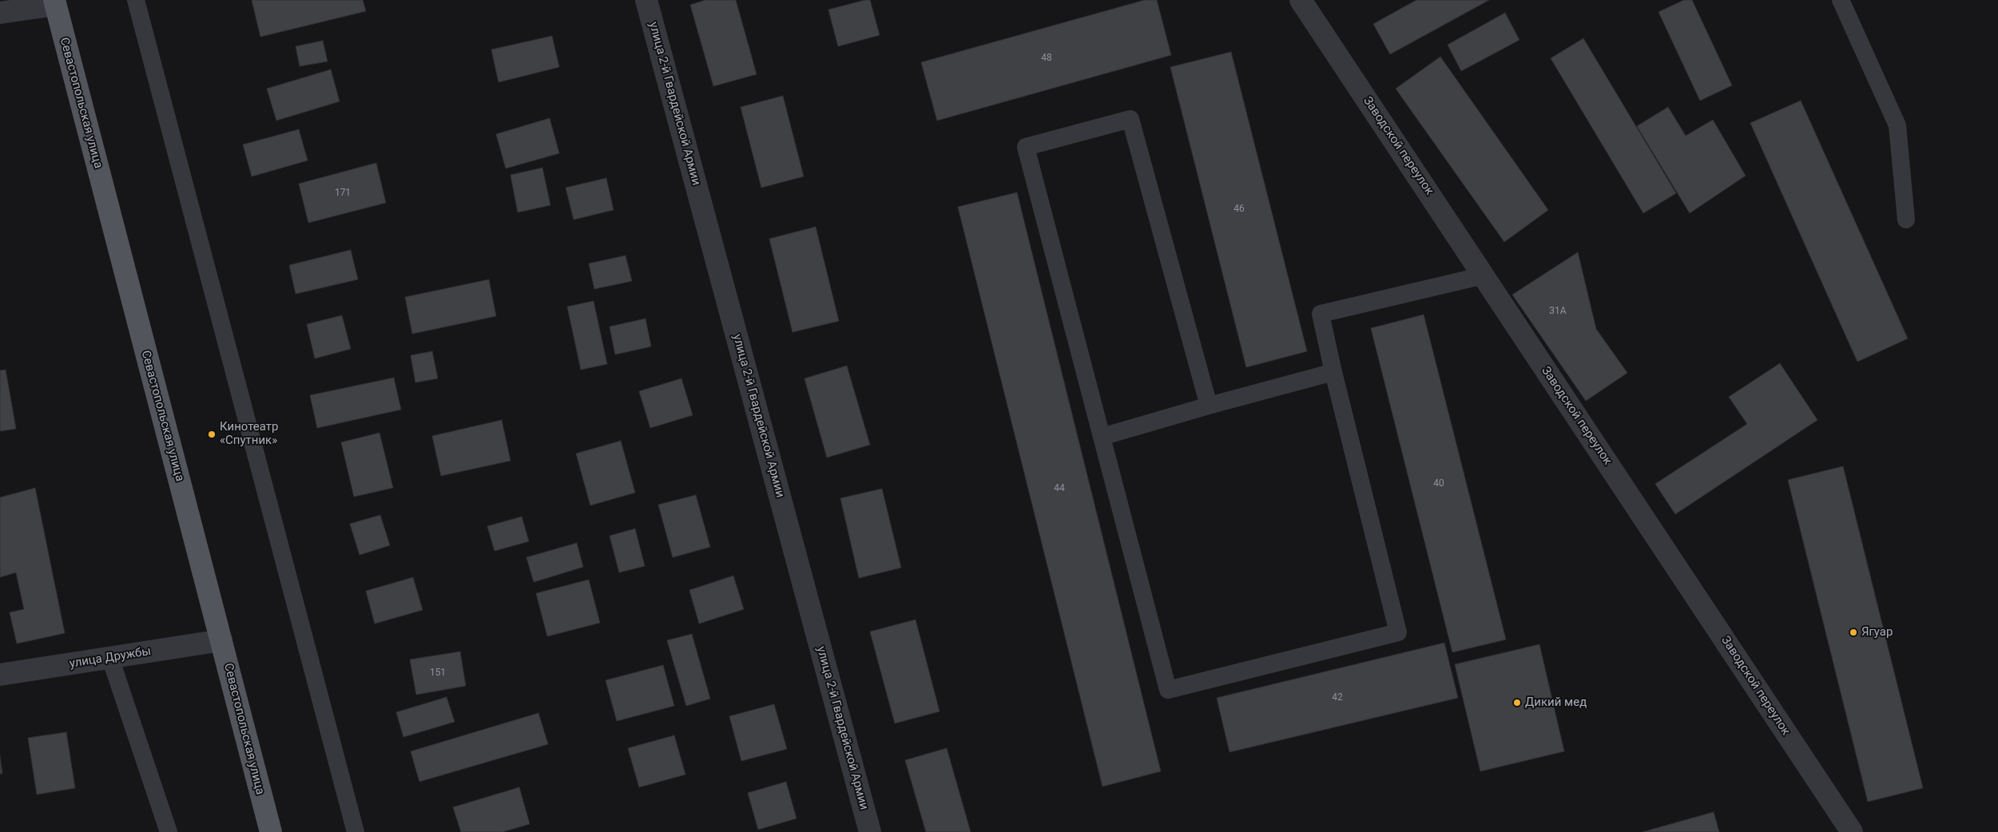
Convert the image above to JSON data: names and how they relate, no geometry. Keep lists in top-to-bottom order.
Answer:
{
  "streets": {
    "main road": ["Севастопольская улица"],
    "street": ["улица 2-й Гвардейской Армии", "Заводской переулок", "улица Дружбы"]
  },
  "crossings": [
    ["Севастопольская улица", "улица Дружбы"]
  ],
  "places": ["Кинотеатр «Спутник»", "Ягуар", "Дикий мед"],
  "house_numbers": [
    "48",
    "171",
    "46",
    "31А",
    "40",
    "44",
    "151",
    "42"
  ]
}
